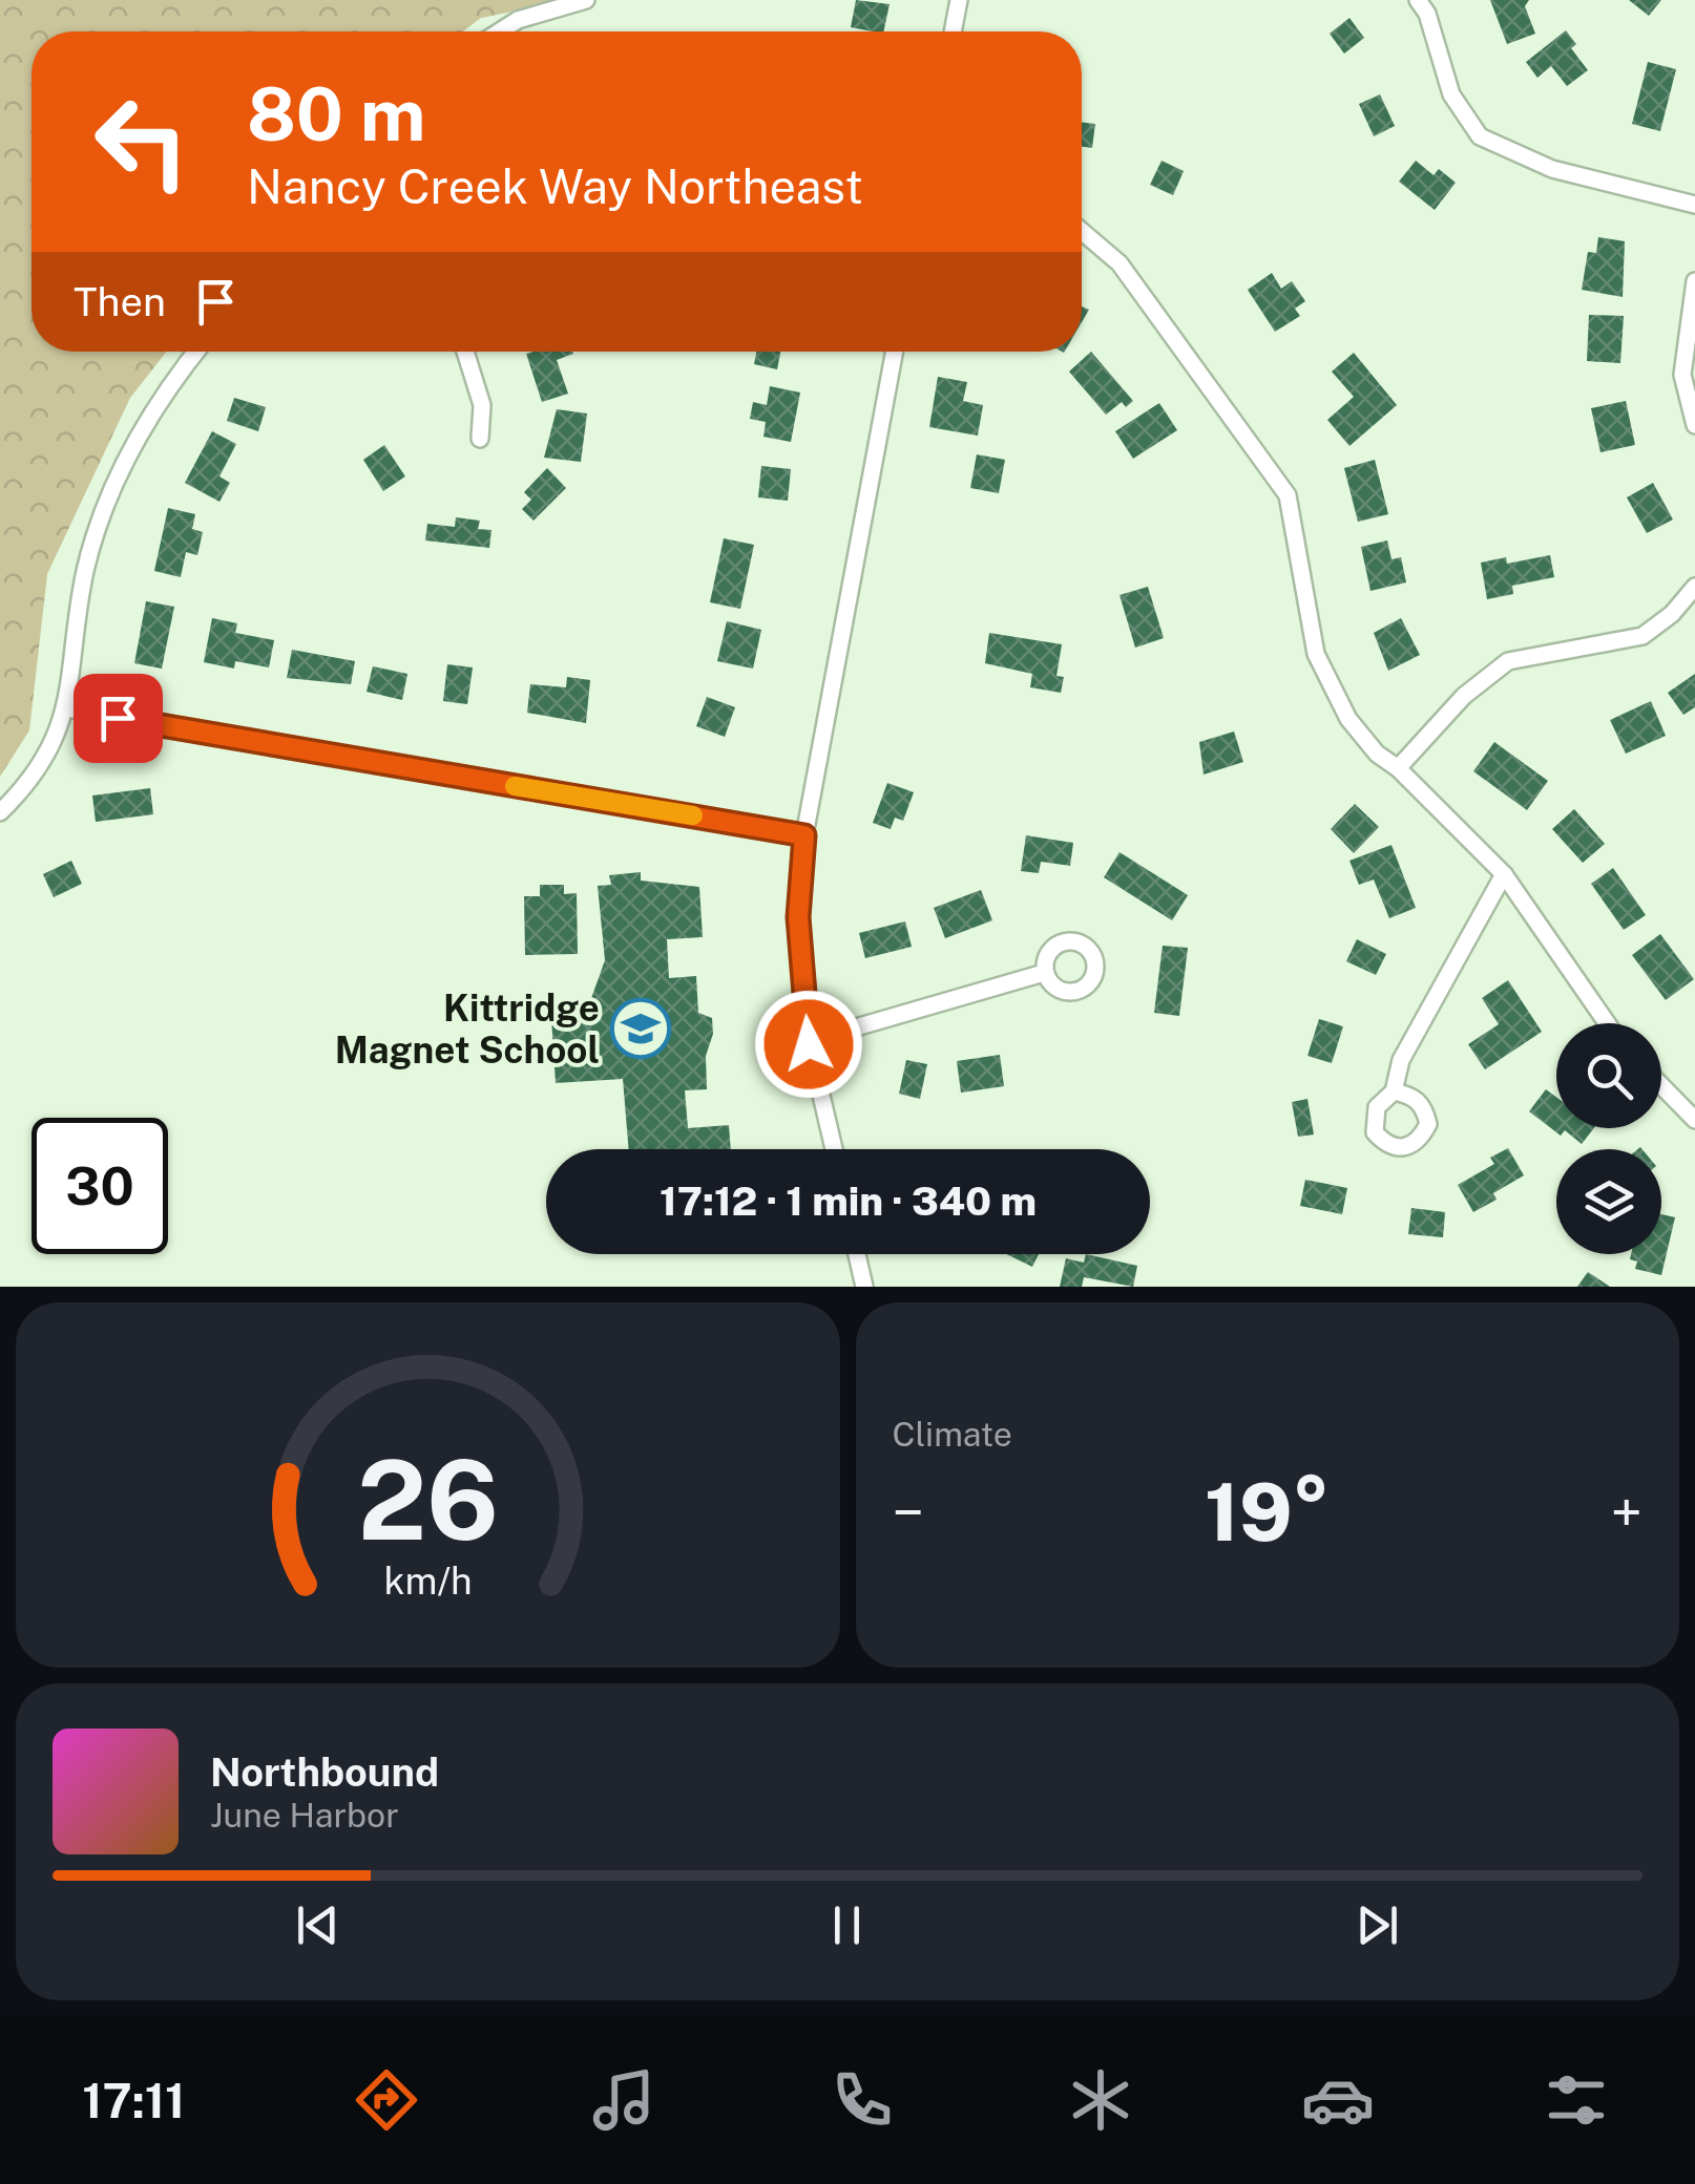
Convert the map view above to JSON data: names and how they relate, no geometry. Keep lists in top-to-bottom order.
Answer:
{
  "places": {
    "school or university": ["Kittridge Magnet School"]
  },
  "page": {
    "turn": ["80 m", "Nancy Creek Way Northeast"],
    "then": "Then",
    "limit": "30",
    "trip": "17:12 · 1 min · 340 m",
    "tile": "Climate",
    "heat": ["−", "19°", "+"],
    "song": ["Northbound", "June Harbor"],
    "tabs": "17:11",
    "gauge": ["26", "km/h"]
  }
}
